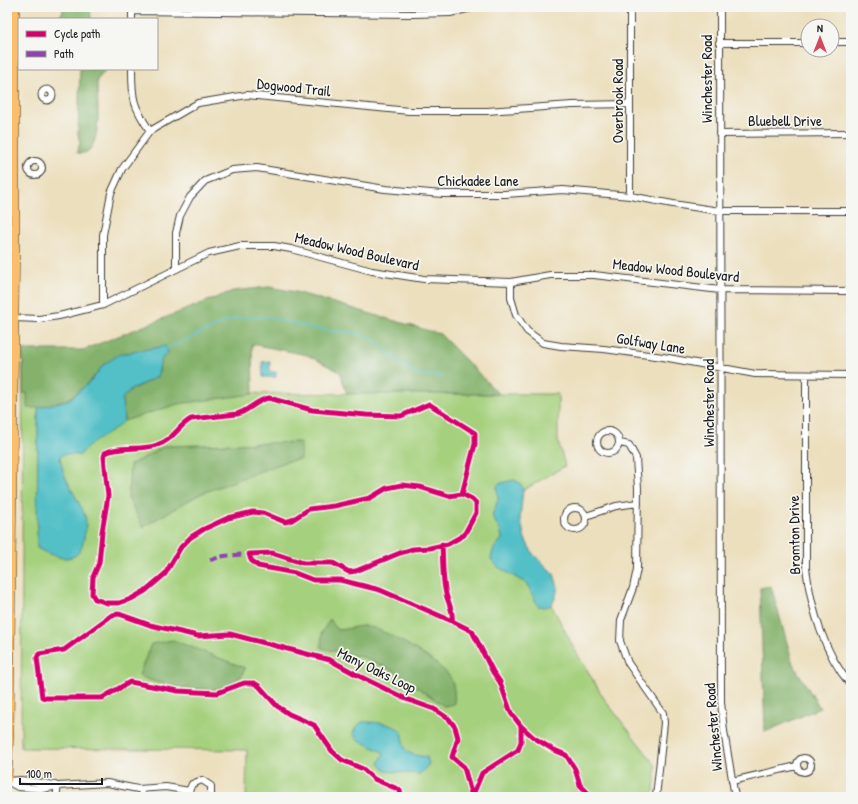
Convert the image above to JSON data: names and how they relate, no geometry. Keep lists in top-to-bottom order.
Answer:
{
  "streets": {
    "street": [
      "Winchester Road",
      "Dogwood Trail",
      "Overbrook Road",
      "Bluebell Drive",
      "Chickadee Lane",
      "Meadow Wood Boulevard",
      "Golfway Lane",
      "Bromton Drive"
    ],
    "cycle path": ["Many Oaks Loop"]
  },
  "crossings": [
    ["Winchester Road", "Bluebell Drive"],
    ["Winchester Road", "Chickadee Lane"],
    ["Winchester Road", "Meadow Wood Boulevard"],
    ["Winchester Road", "Golfway Lane"],
    ["Dogwood Trail", "Overbrook Road"],
    ["Dogwood Trail", "Meadow Wood Boulevard"],
    ["Overbrook Road", "Chickadee Lane"],
    ["Chickadee Lane", "Meadow Wood Boulevard"],
    ["Meadow Wood Boulevard", "Golfway Lane"],
    ["Golfway Lane", "Bromton Drive"]
  ],
  "legend": ["Cycle path", "Path"],
  "scale_bar": "100 m",
  "north": "top"
}
